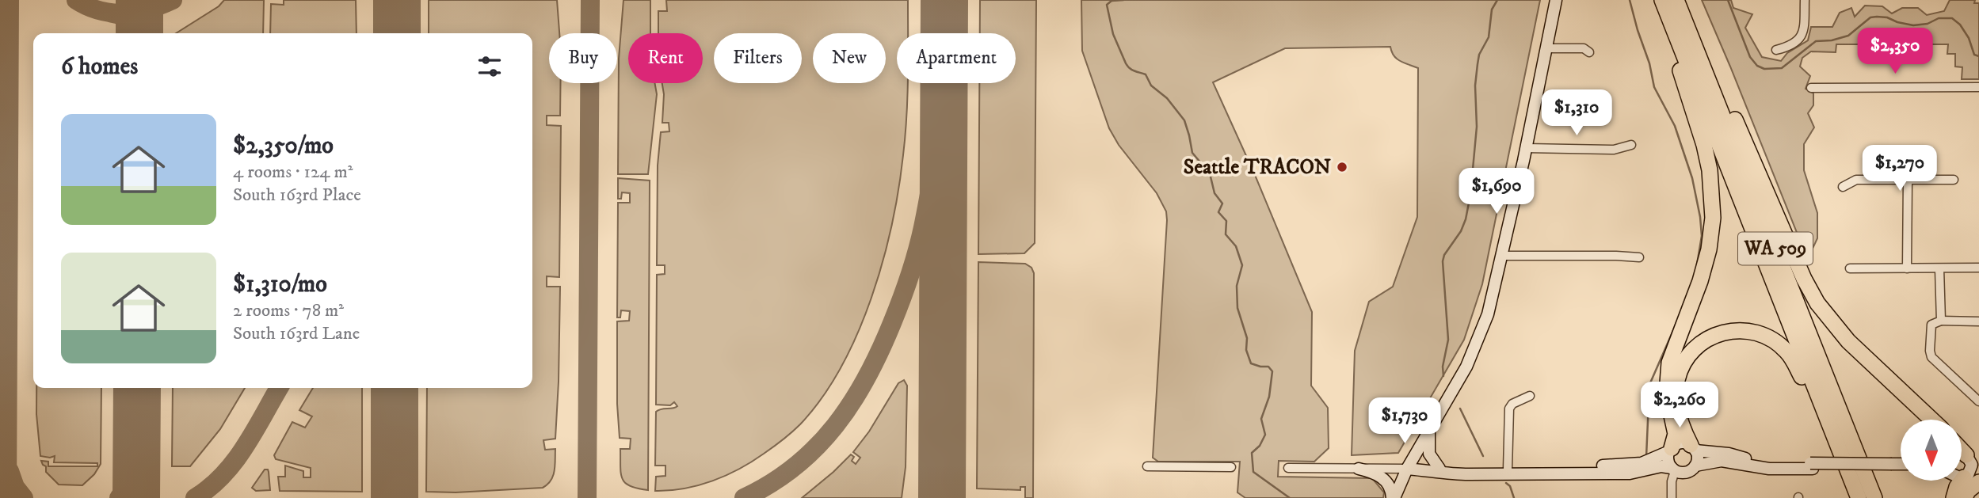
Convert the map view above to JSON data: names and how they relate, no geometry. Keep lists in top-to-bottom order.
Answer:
{
  "streets": {
    "highway": ["WA 509"]
  },
  "places": ["Seattle TRACON"],
  "north": "bottom",
  "page": {
    "price": [
      "$2,350",
      "$1,310",
      "$1,270",
      "$1,690",
      "$2,260",
      "$1,730"
    ],
    "chip": [
      "Buy",
      "Rent",
      "Filters",
      "New",
      "Apartment"
    ],
    "heading": "6 homes",
    "list": [
      {
        "name": "$2,350/mo",
        "note": "4 rooms · 124 m² · South 163rd Place"
      },
      {
        "name": "$1,310/mo",
        "note": "2 rooms · 78 m² · South 163rd Lane"
      }
    ]
  }
}
